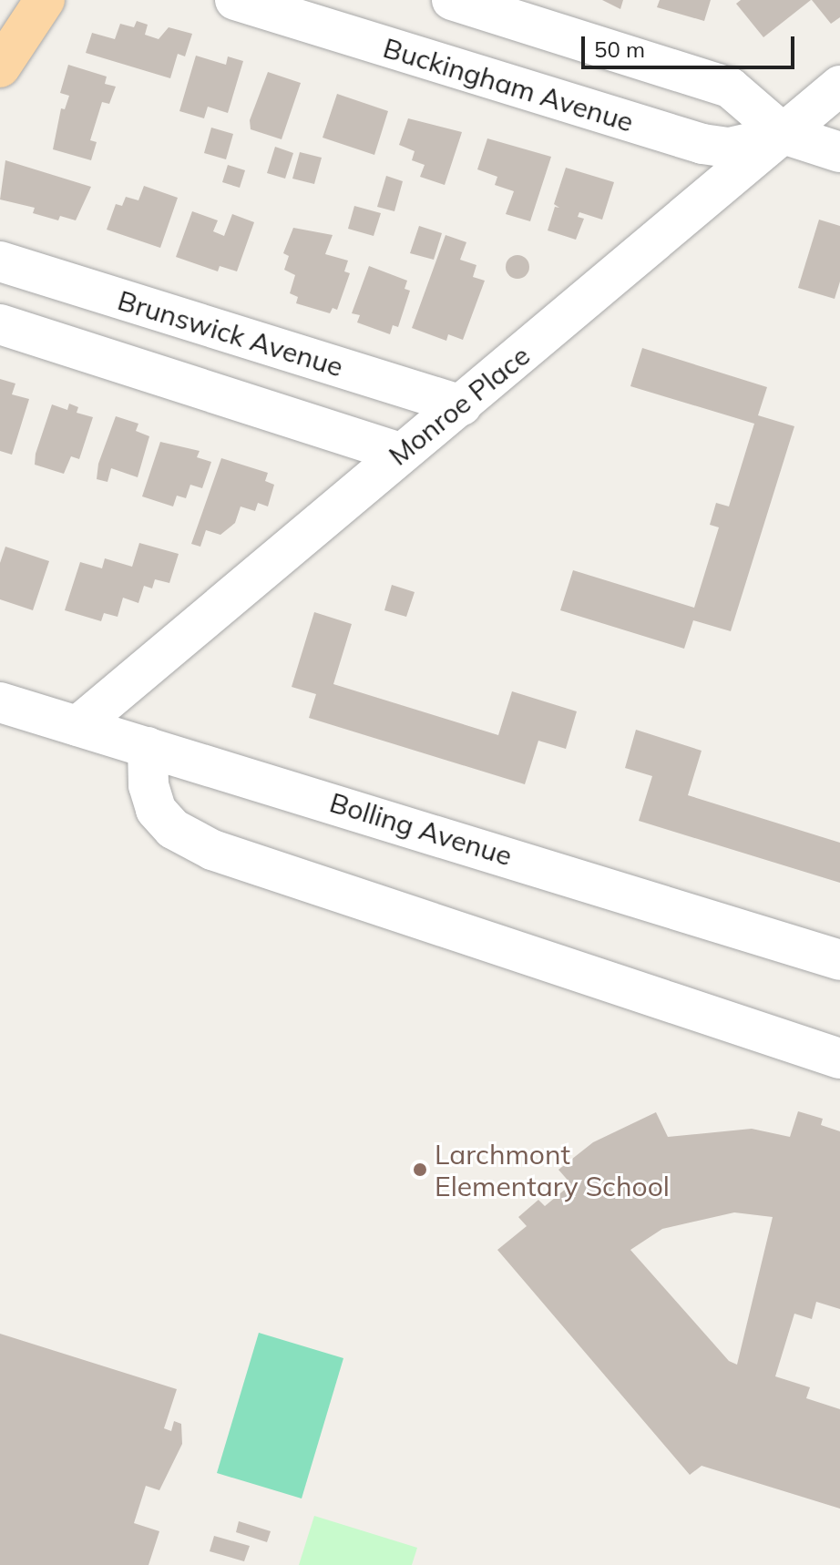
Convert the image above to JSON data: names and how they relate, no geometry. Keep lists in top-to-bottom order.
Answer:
{
  "streets": {
    "street": [
      "Buckingham Avenue",
      "Brunswick Avenue",
      "Monroe Place",
      "Bolling Avenue"
    ]
  },
  "crossings": [
    ["Buckingham Avenue", "Monroe Place"],
    ["Brunswick Avenue", "Monroe Place"],
    ["Monroe Place", "Bolling Avenue"]
  ],
  "places": ["Larchmont Elementary School"],
  "scale_bar": "50 m"
}
